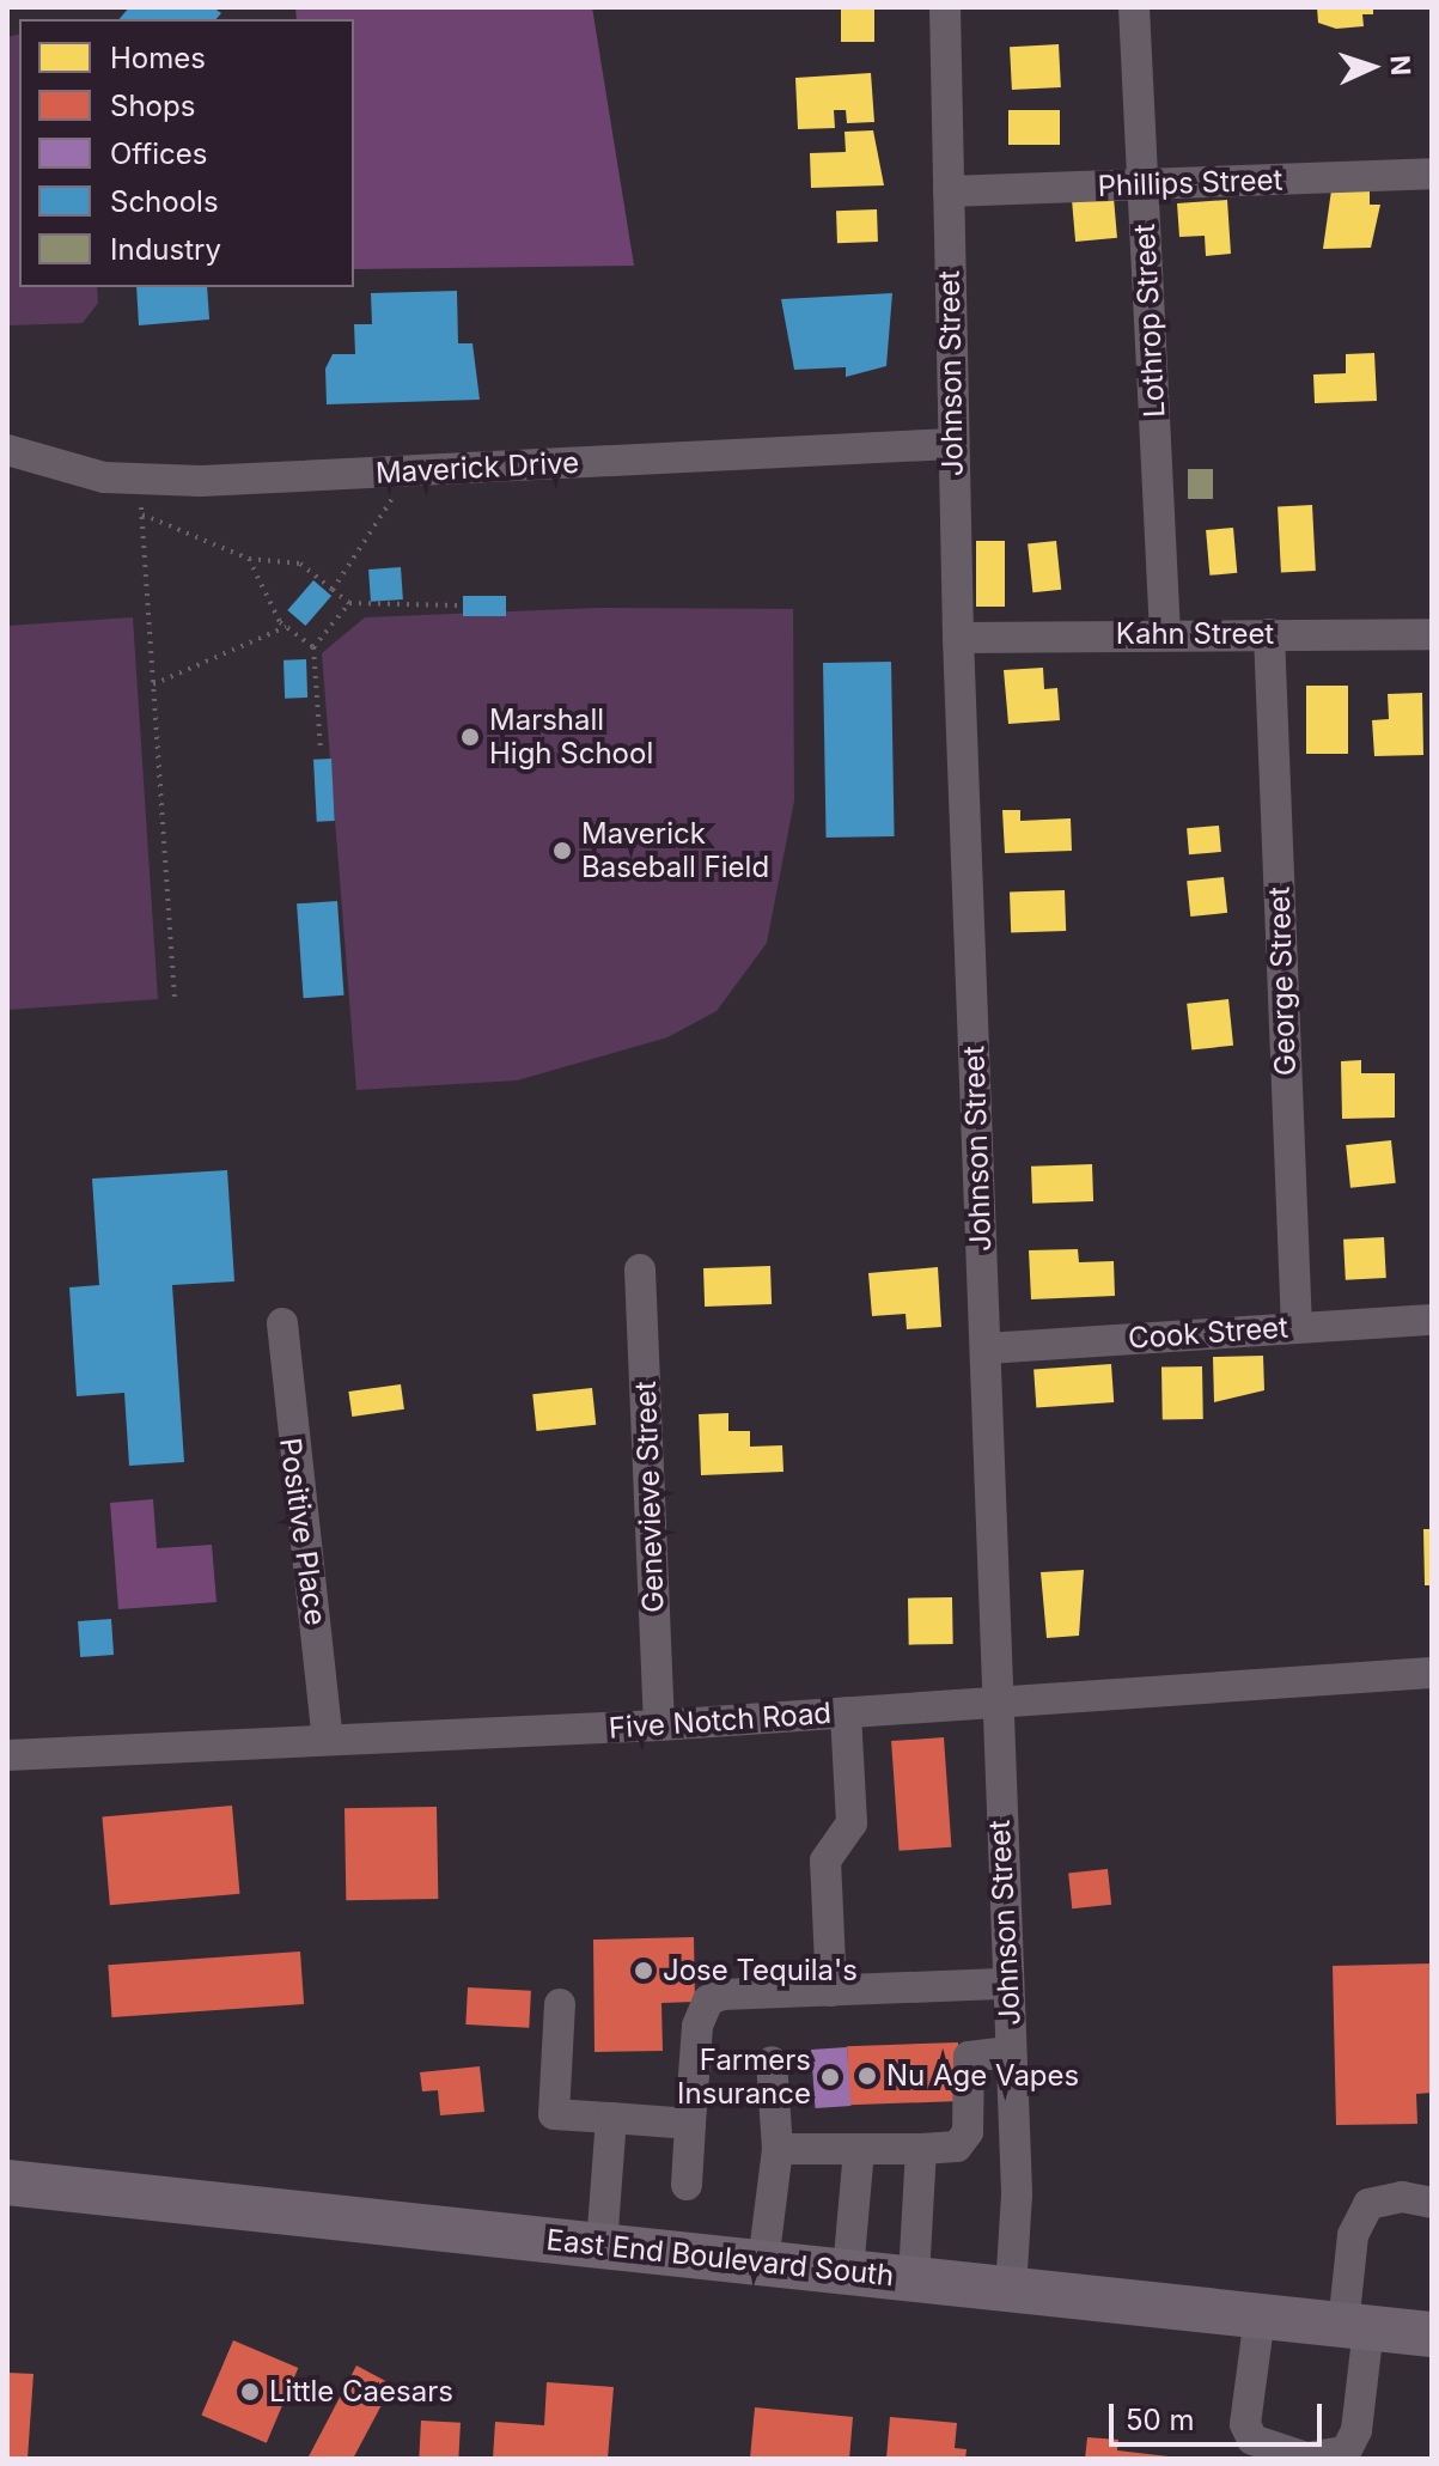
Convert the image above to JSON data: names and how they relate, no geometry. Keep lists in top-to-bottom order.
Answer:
{
  "streets": {
    "highway": ["East End Boulevard South"],
    "street": [
      "Phillips Street",
      "Lothrop Street",
      "Johnson Street",
      "Maverick Drive",
      "Kahn Street",
      "George Street",
      "Cook Street",
      "Genevieve Street",
      "Positive Place",
      "Five Notch Road"
    ]
  },
  "crossings": [
    ["Phillips Street", "Lothrop Street"],
    ["Phillips Street", "Johnson Street"],
    ["Lothrop Street", "Kahn Street"],
    ["Johnson Street", "Maverick Drive"],
    ["Johnson Street", "Kahn Street"],
    ["Johnson Street", "Cook Street"],
    ["Johnson Street", "Five Notch Road"],
    ["Johnson Street", "East End Boulevard South"],
    ["Kahn Street", "George Street"],
    ["George Street", "Cook Street"],
    ["Genevieve Street", "Five Notch Road"],
    ["Positive Place", "Five Notch Road"]
  ],
  "places": [
    "Marshall High School",
    "Maverick Baseball Field",
    "Jose Tequila's",
    "Nu Age Vapes",
    "Farmers Insurance",
    "Little Caesars"
  ],
  "legend": [
    "Homes",
    "Shops",
    "Offices",
    "Schools",
    "Industry"
  ],
  "scale_bar": "50 m",
  "north": "right"
}
